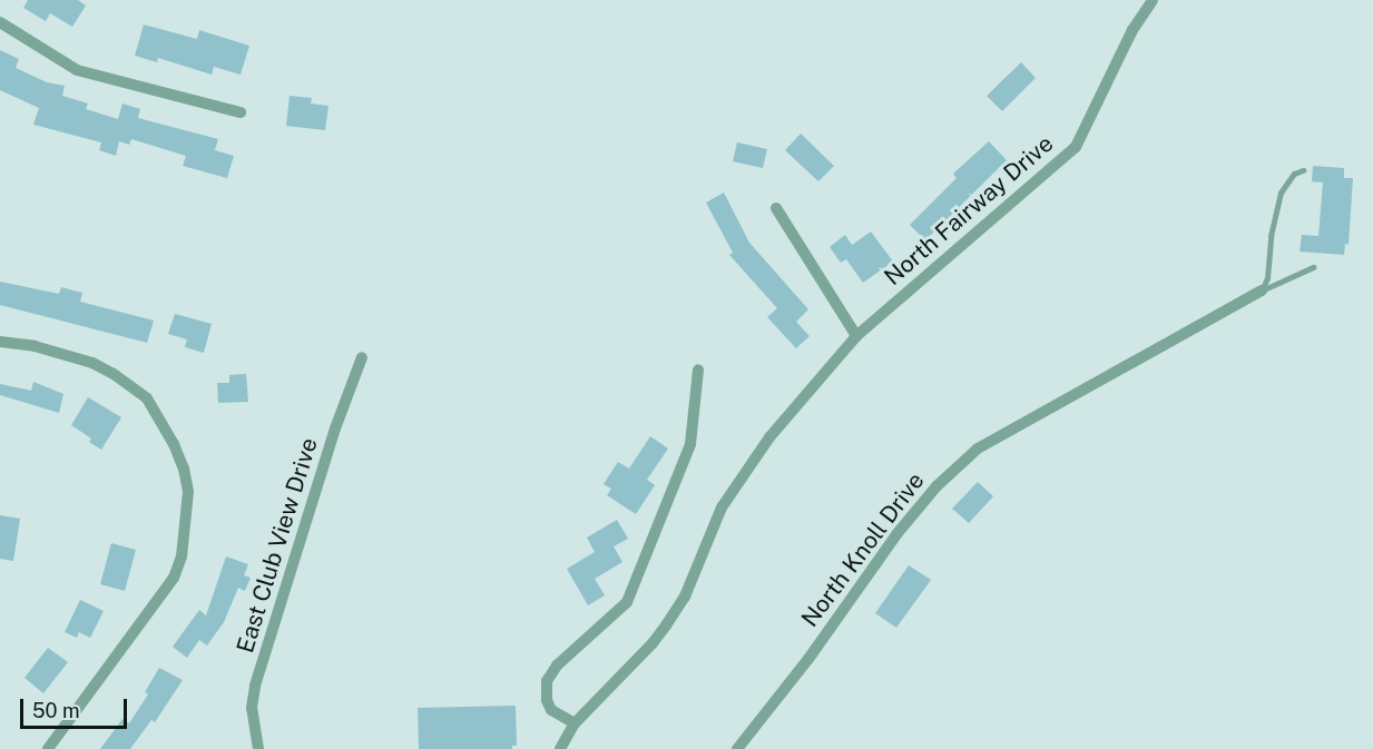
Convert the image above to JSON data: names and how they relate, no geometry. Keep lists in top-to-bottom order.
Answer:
{
  "streets": {
    "street": ["North Fairway Drive", "East Club View Drive", "North Knoll Drive"]
  },
  "scale_bar": "50 m"
}
